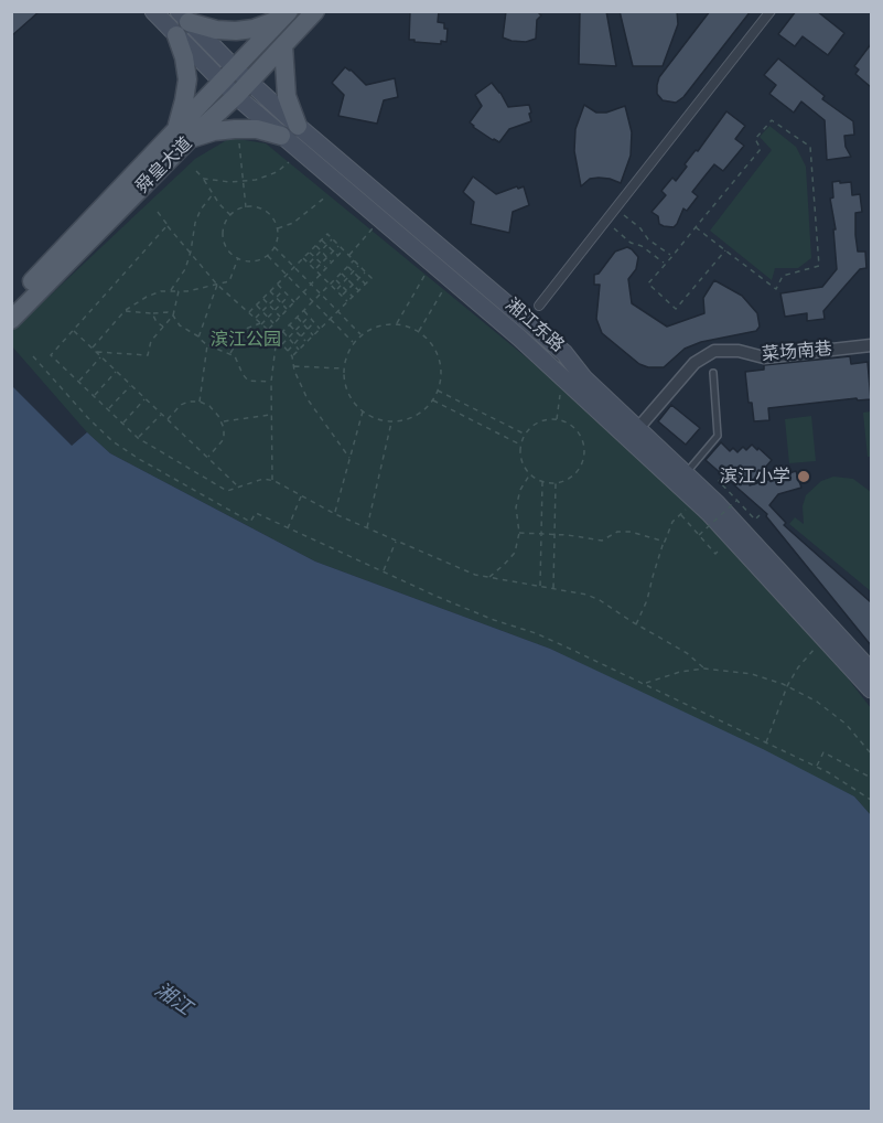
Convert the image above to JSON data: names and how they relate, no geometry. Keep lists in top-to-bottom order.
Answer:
{
  "streets": {
    "main road": ["舜皇大道", "湘江东路"],
    "street": ["菜场南巷"]
  },
  "crossings": [
    ["舜皇大道", "湘江东路"],
    ["湘江东路", "菜场南巷"]
  ],
  "water": ["湘江"],
  "parks": ["滨江公园"],
  "places": ["滨江小学"]
}
